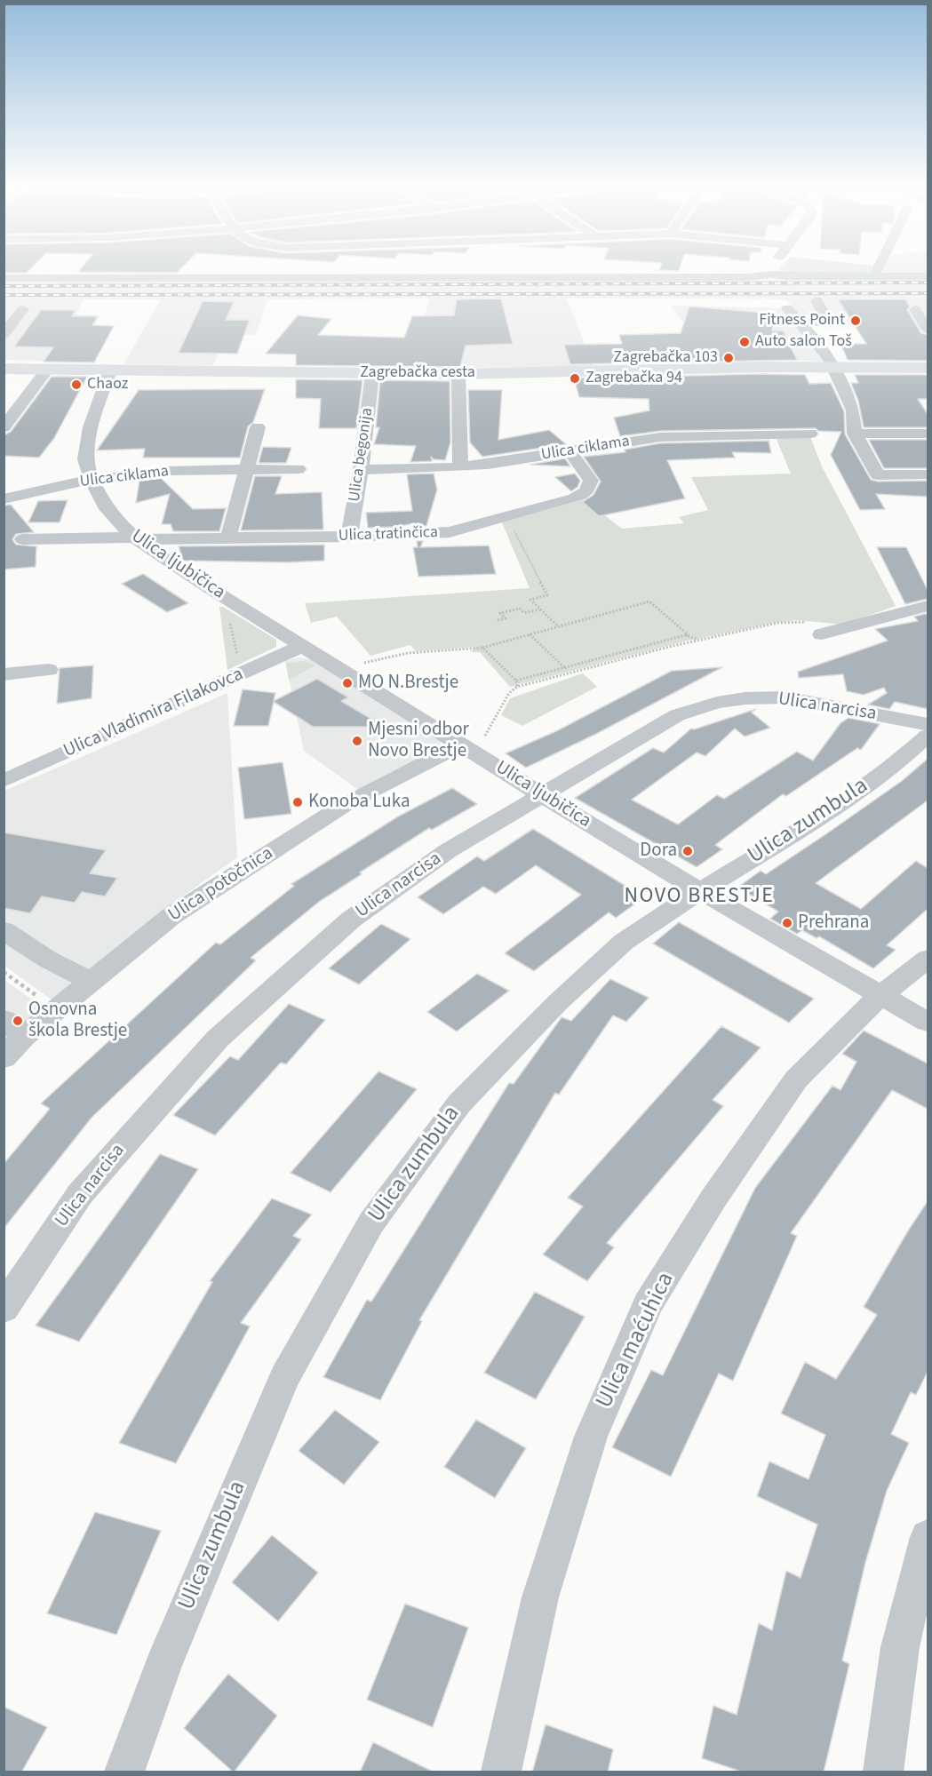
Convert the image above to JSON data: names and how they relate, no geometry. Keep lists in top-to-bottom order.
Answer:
{
  "streets": {
    "main road": ["Zagrebačka cesta"],
    "street": [
      "Ulica ciklama",
      "Ulica begonija",
      "Ulica tratinčica",
      "Ulica ljubičica",
      "Ulica narcisa",
      "Ulica Vladimira Filakovca",
      "Ulica zumbula",
      "Ulica potočnica",
      "Ulica maćuhica"
    ]
  },
  "crossings": [
    ["Zagrebačka cesta", "Ulica begonija"],
    ["Zagrebačka cesta", "Ulica ljubičica"],
    ["Ulica ciklama", "Ulica begonija"],
    ["Ulica ciklama", "Ulica tratinčica"],
    ["Ulica ciklama", "Ulica ljubičica"],
    ["Ulica begonija", "Ulica tratinčica"],
    ["Ulica tratinčica", "Ulica ljubičica"],
    ["Ulica ljubičica", "Ulica narcisa"],
    ["Ulica ljubičica", "Ulica Vladimira Filakovca"],
    ["Ulica ljubičica", "Ulica zumbula"],
    ["Ulica ljubičica", "Ulica potočnica"],
    ["Ulica ljubičica", "Ulica maćuhica"]
  ],
  "districts": ["NOVO BRESTJE"],
  "places": [
    "Fitness Point",
    "Auto salon Toš",
    "Zagrebačka 103",
    "Zagrebačka 94",
    "Chaoz",
    "MO N.Brestje",
    "Mjesni odbor Novo Brestje",
    "Konoba Luka",
    "Dora",
    "Prehrana",
    "Osnovna škola Brestje"
  ]
}
